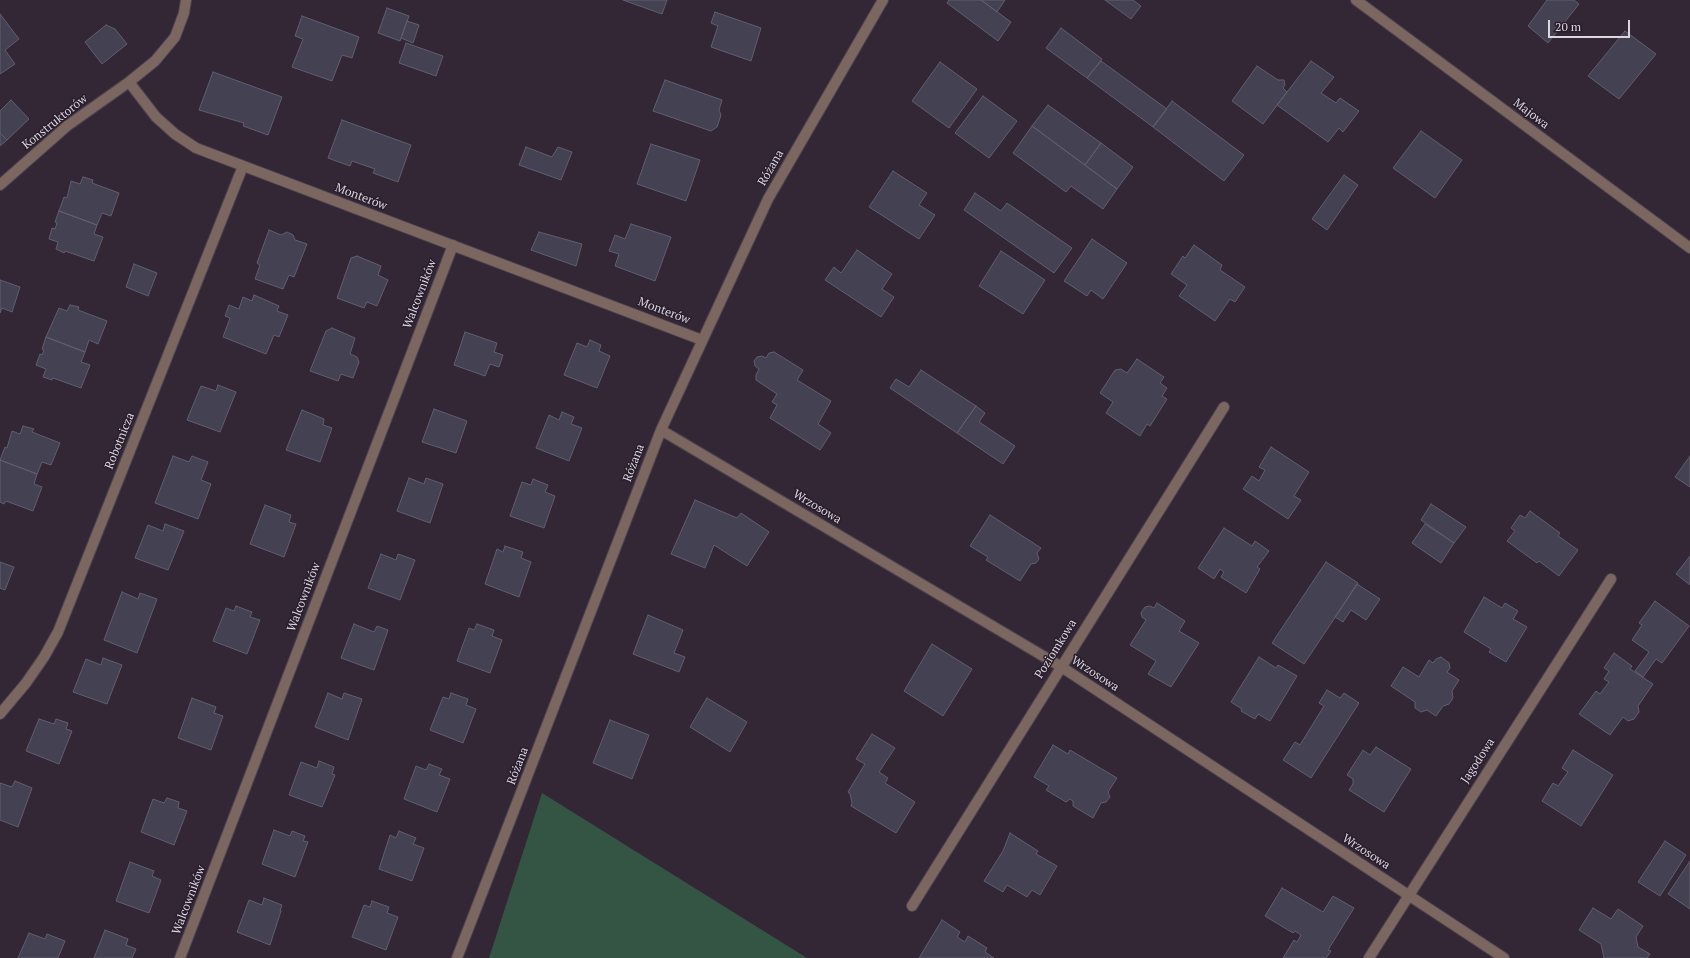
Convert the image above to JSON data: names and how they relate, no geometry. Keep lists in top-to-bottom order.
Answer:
{
  "streets": {
    "street": [
      "Majowa",
      "Konstruktorów",
      "Różana",
      "Monterów",
      "Walcowników",
      "Robotnicza",
      "Wrzosowa",
      "Poziomkowa",
      "Jagodowa"
    ]
  },
  "crossings": [
    ["Konstruktorów", "Monterów"],
    ["Różana", "Monterów"],
    ["Różana", "Wrzosowa"],
    ["Monterów", "Walcowników"],
    ["Monterów", "Robotnicza"],
    ["Wrzosowa", "Poziomkowa"],
    ["Wrzosowa", "Jagodowa"]
  ],
  "scale_bar": "20 m"
}
